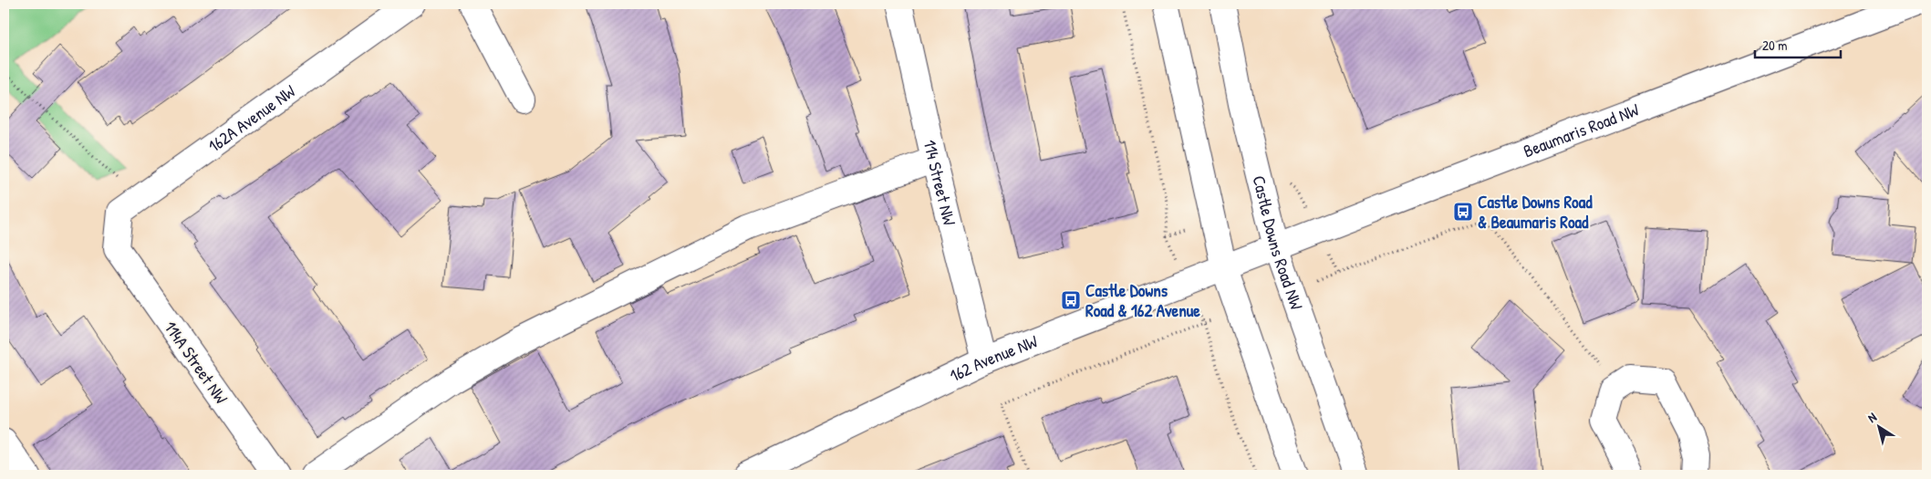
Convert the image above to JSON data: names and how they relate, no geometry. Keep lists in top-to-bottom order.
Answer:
{
  "streets": {
    "street": [
      "162A Avenue NW",
      "Beaumaris Road NW",
      "114 Street NW",
      "Castle Downs Road NW",
      "162 Avenue NW",
      "114A Street NW"
    ]
  },
  "crossings": [
    ["162A Avenue NW", "114A Street NW"],
    ["Beaumaris Road NW", "Castle Downs Road NW"],
    ["Beaumaris Road NW", "162 Avenue NW"],
    ["114 Street NW", "162 Avenue NW"]
  ],
  "places": {
    "bus stop": ["Castle Downs Road & Beaumaris Road", "Castle Downs Road & 162 Avenue"]
  },
  "scale_bar": "20 m",
  "north": "top left"
}
